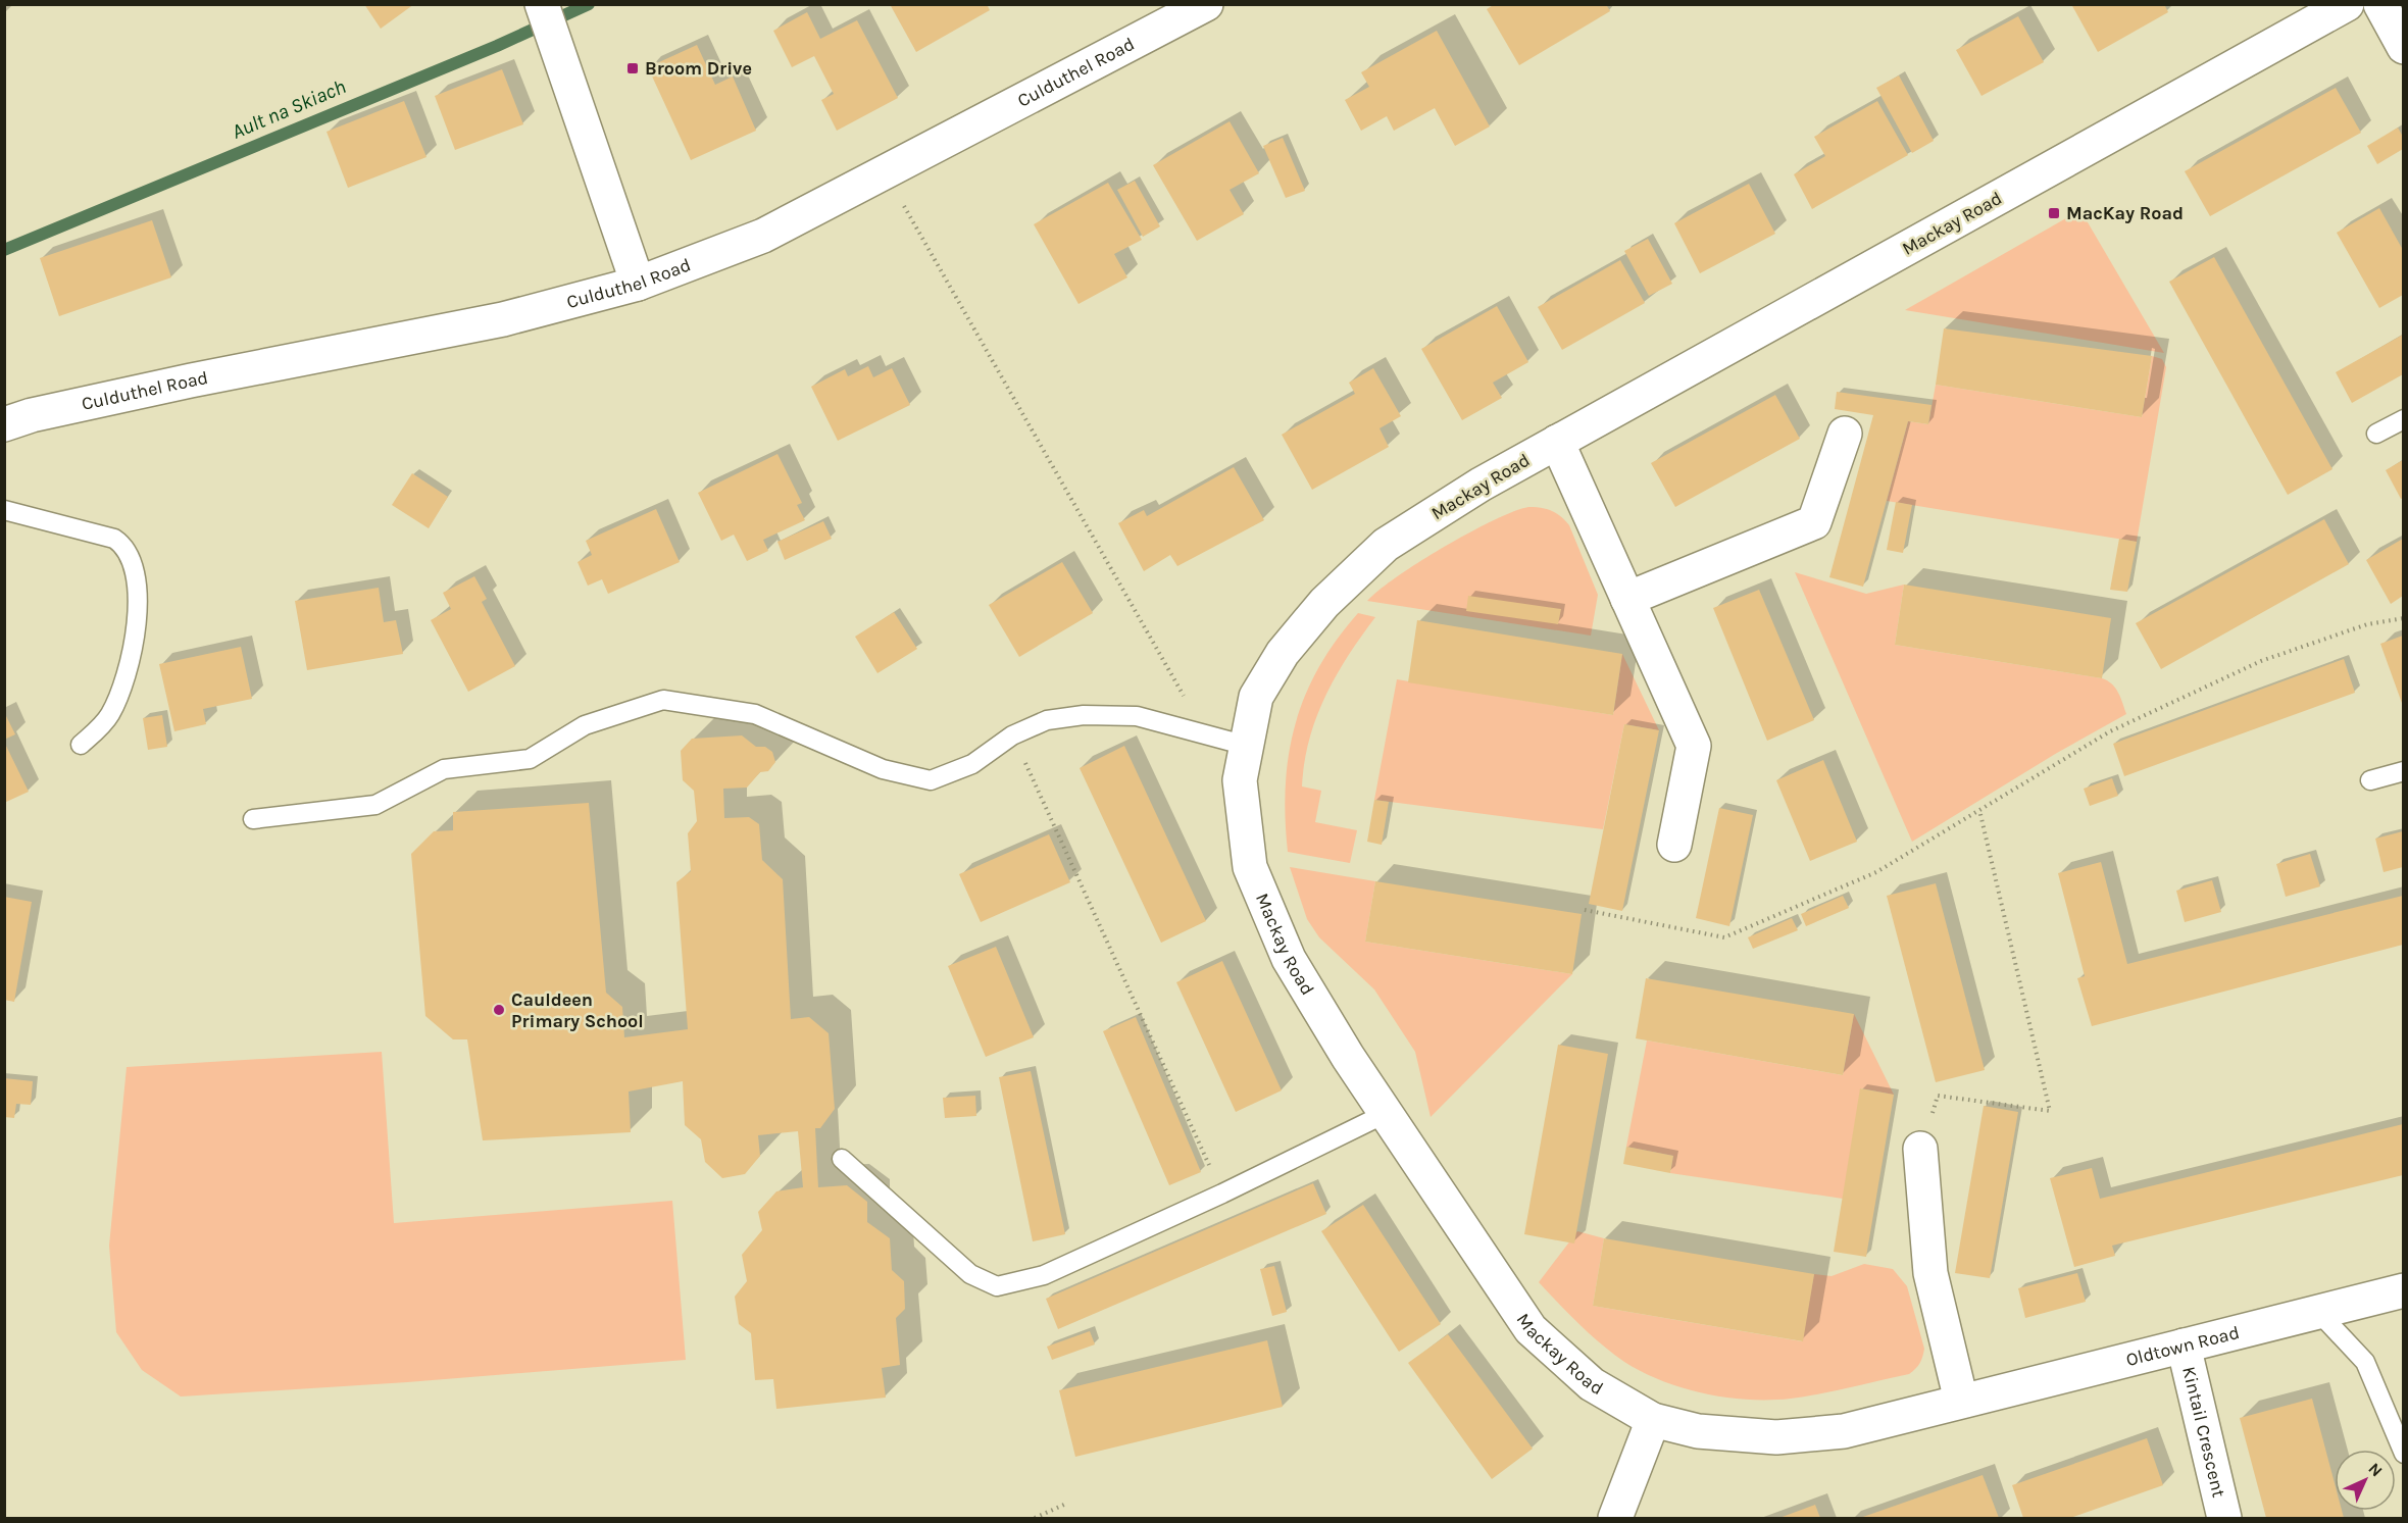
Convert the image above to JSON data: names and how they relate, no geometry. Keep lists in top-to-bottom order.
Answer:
{
  "streets": {
    "street": [
      "Culduthel Road",
      "Mackay Road",
      "Oldtown Road",
      "Kintail Crescent"
    ]
  },
  "crossings": [
    ["Mackay Road", "Oldtown Road"],
    ["Oldtown Road", "Kintail Crescent"]
  ],
  "water": ["Ault na Skiach"],
  "places": {
    "transit": ["Broom Drive", "MacKay Road"],
    "other": ["Cauldeen Primary School"]
  },
  "north": "top right"
}
